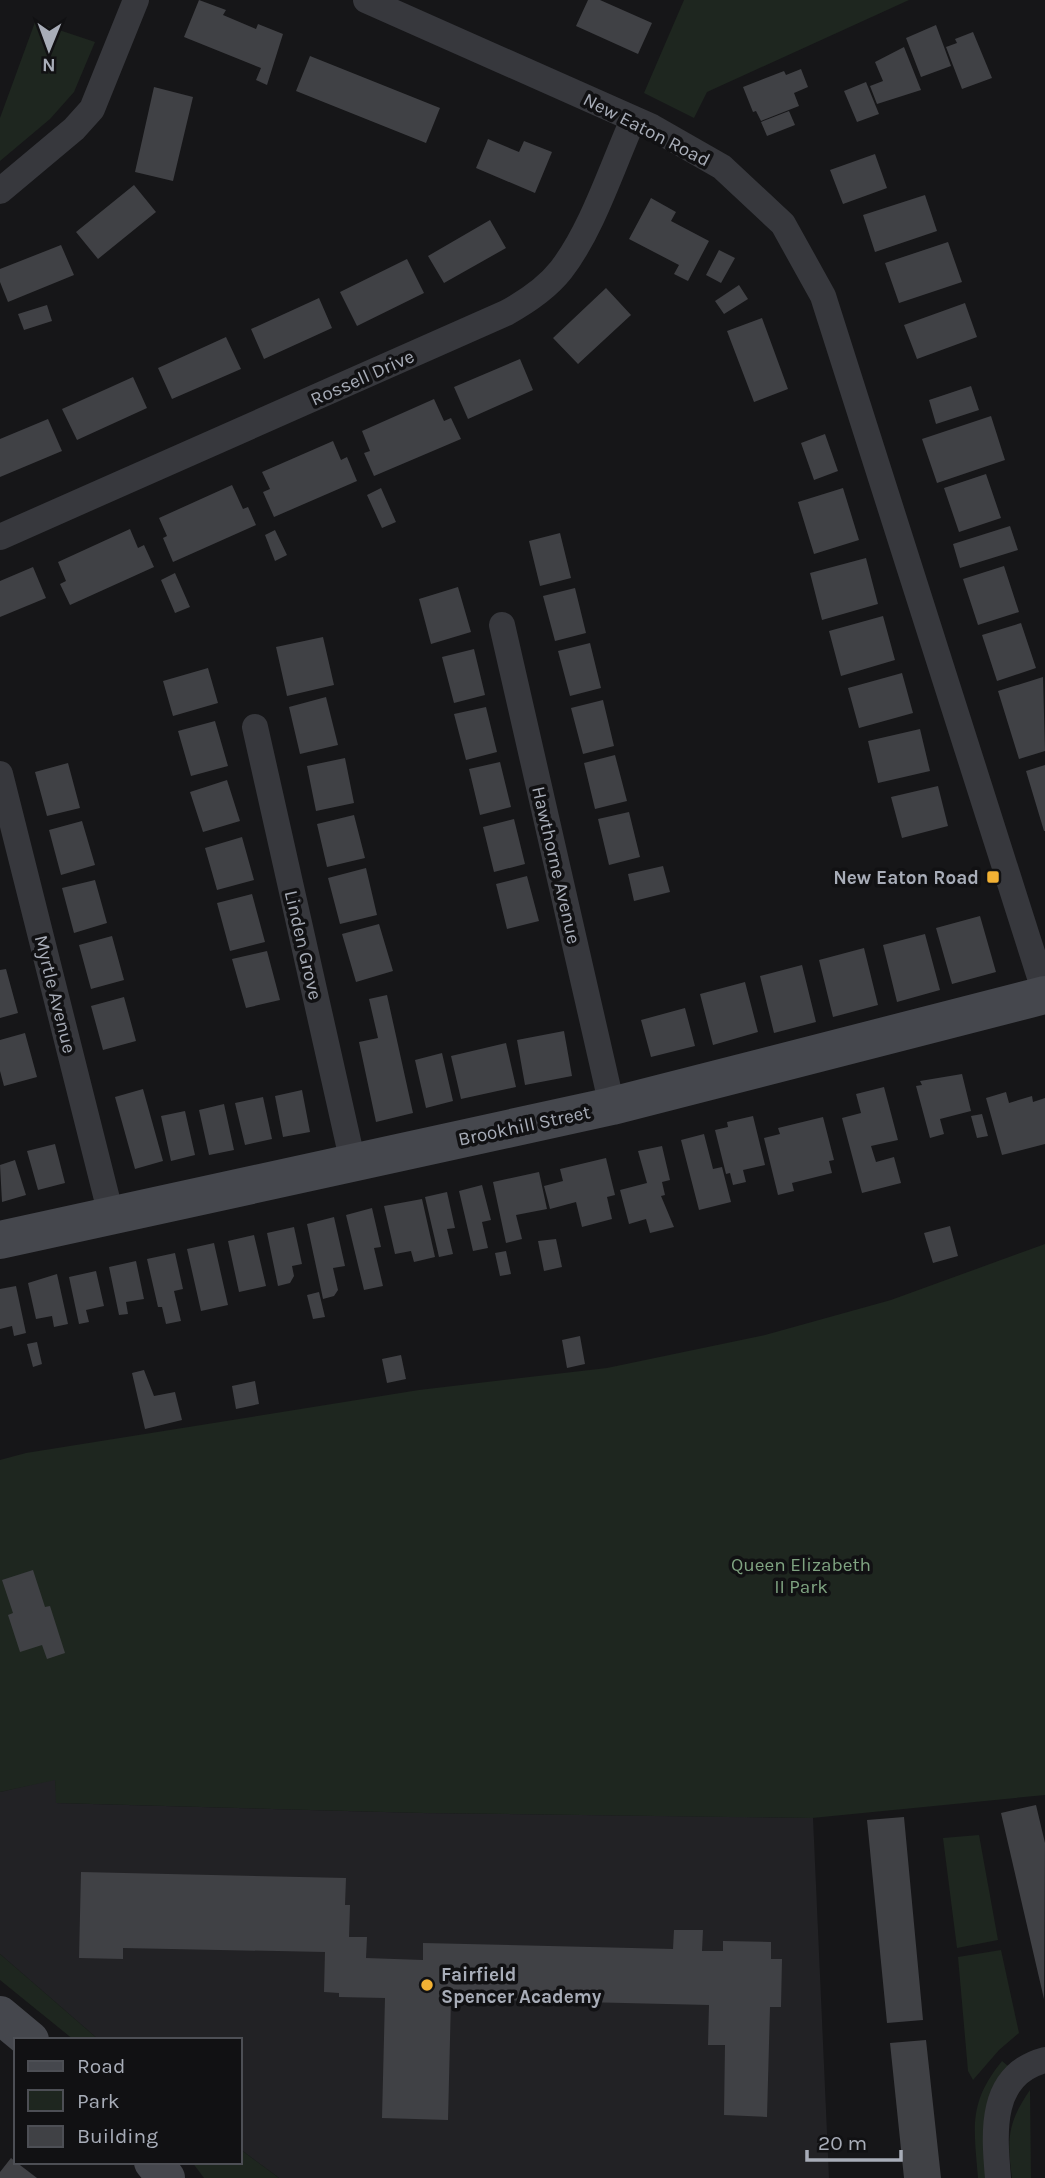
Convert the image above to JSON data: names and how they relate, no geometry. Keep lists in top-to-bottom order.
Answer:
{
  "streets": {
    "street": [
      "New Eaton Road",
      "Rossell Drive",
      "Hawthorne Avenue",
      "Linden Grove",
      "Myrtle Avenue",
      "Brookhill Street"
    ]
  },
  "crossings": [
    ["New Eaton Road", "Rossell Drive"],
    ["New Eaton Road", "Brookhill Street"],
    ["Hawthorne Avenue", "Brookhill Street"],
    ["Linden Grove", "Brookhill Street"],
    ["Myrtle Avenue", "Brookhill Street"]
  ],
  "parks": ["Queen Elizabeth II Park"],
  "places": {
    "transit": ["New Eaton Road"],
    "other": ["Fairfield Spencer Academy"]
  },
  "legend": ["Road", "Park", "Building"],
  "scale_bar": "20 m",
  "north": "bottom"
}
